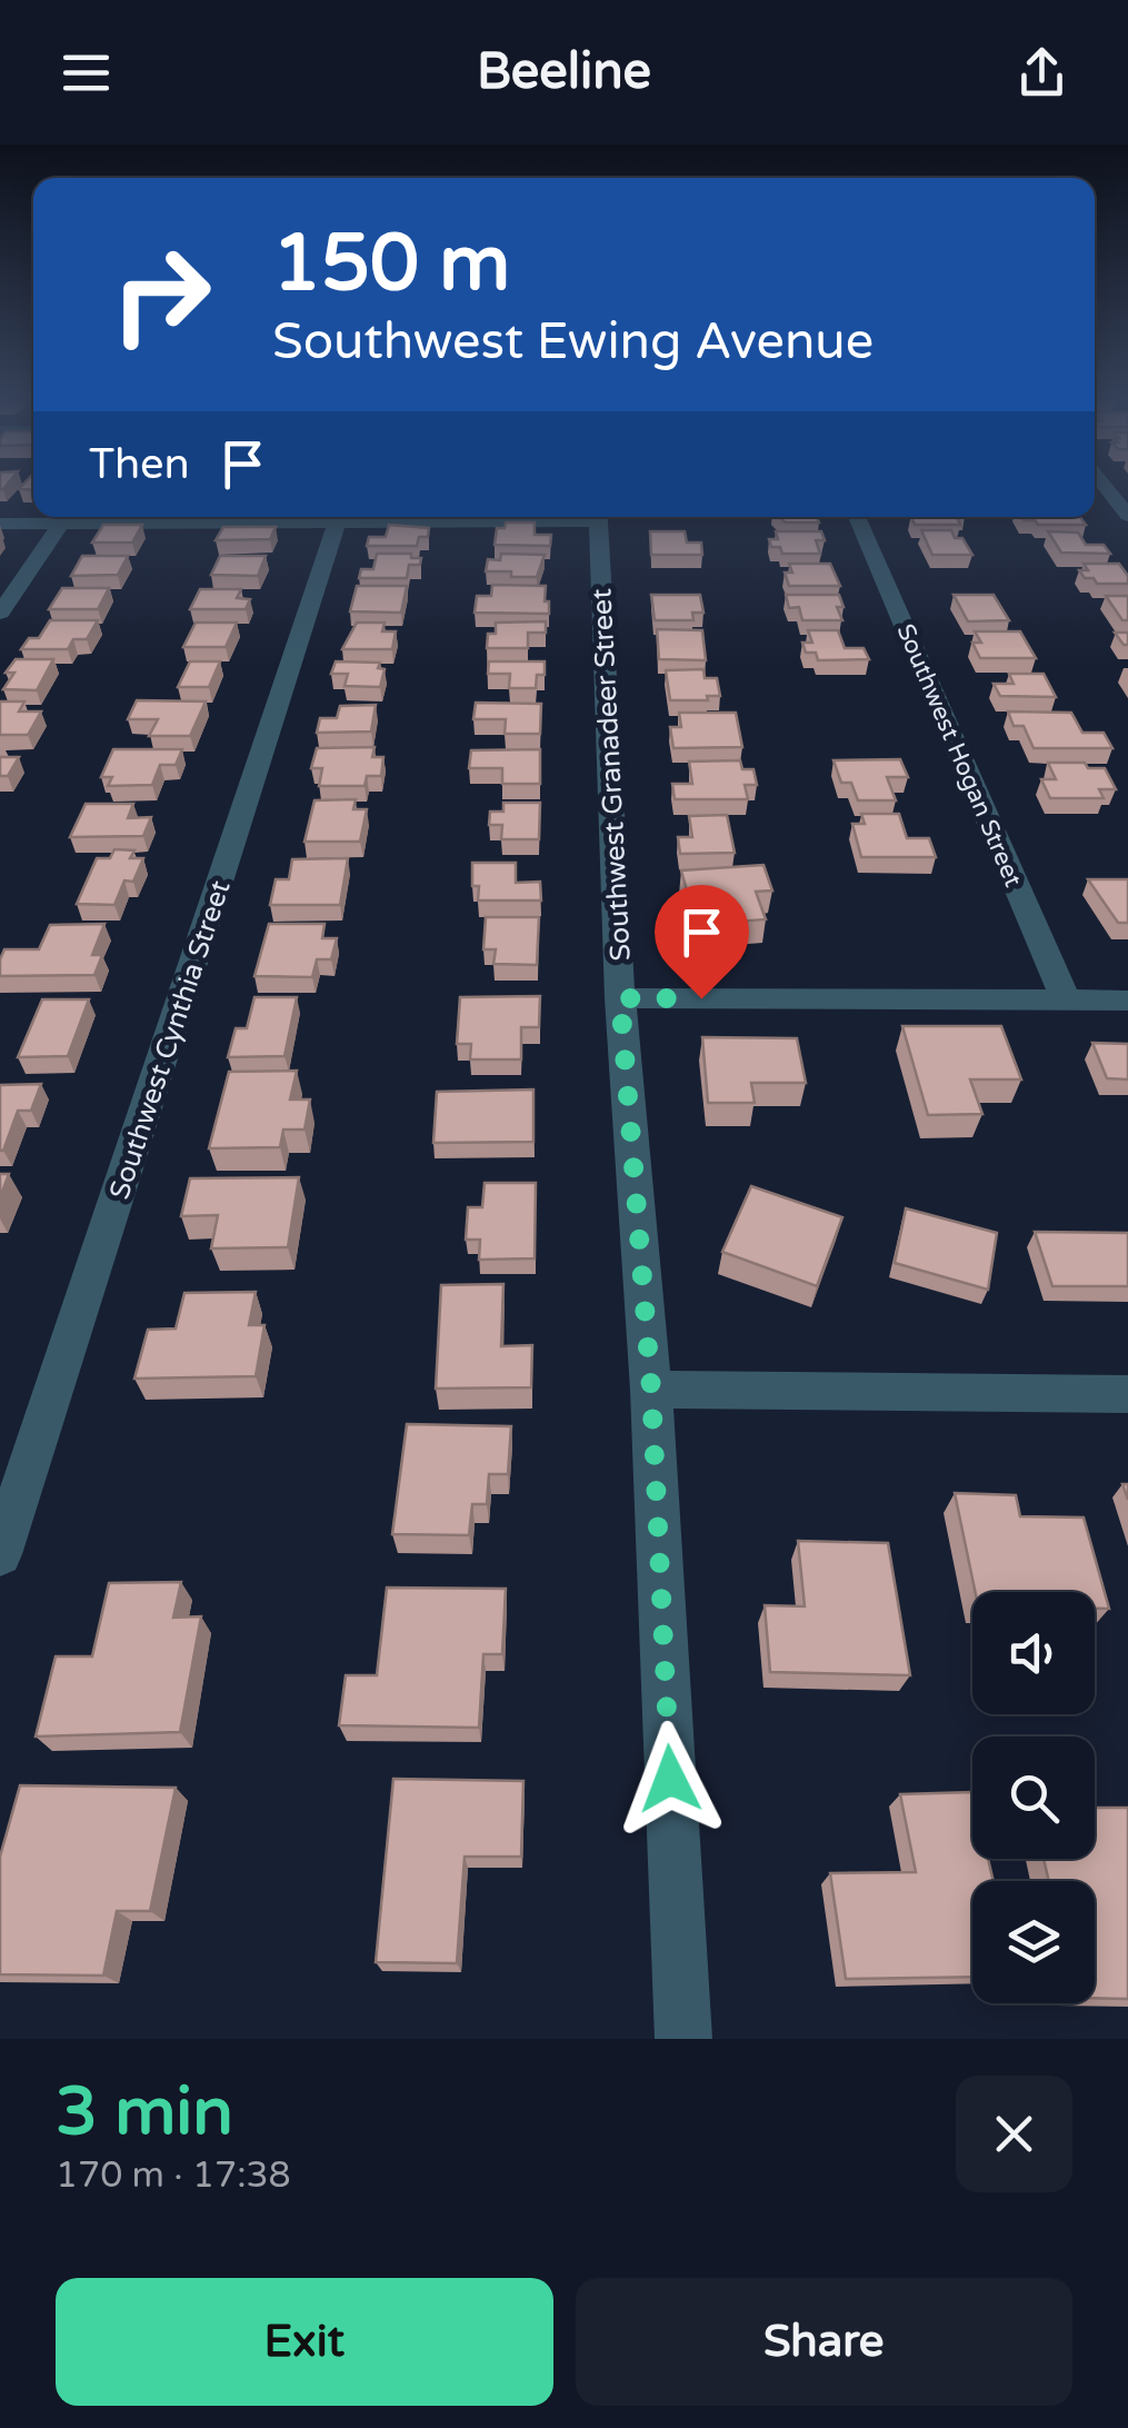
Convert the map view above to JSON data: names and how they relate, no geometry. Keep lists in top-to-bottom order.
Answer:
{
  "streets": {
    "street": ["Southwest Hogan Street", "Southwest Granadeer Street", "Southwest Cynthia Street"]
  },
  "page": {
    "header": "Beeline",
    "turn": ["150 m", "Southwest Ewing Avenue"],
    "then": "Then",
    "heading": ["3 min", "170 m · 17:38"],
    "buttons": ["Exit", "Share"]
  }
}
